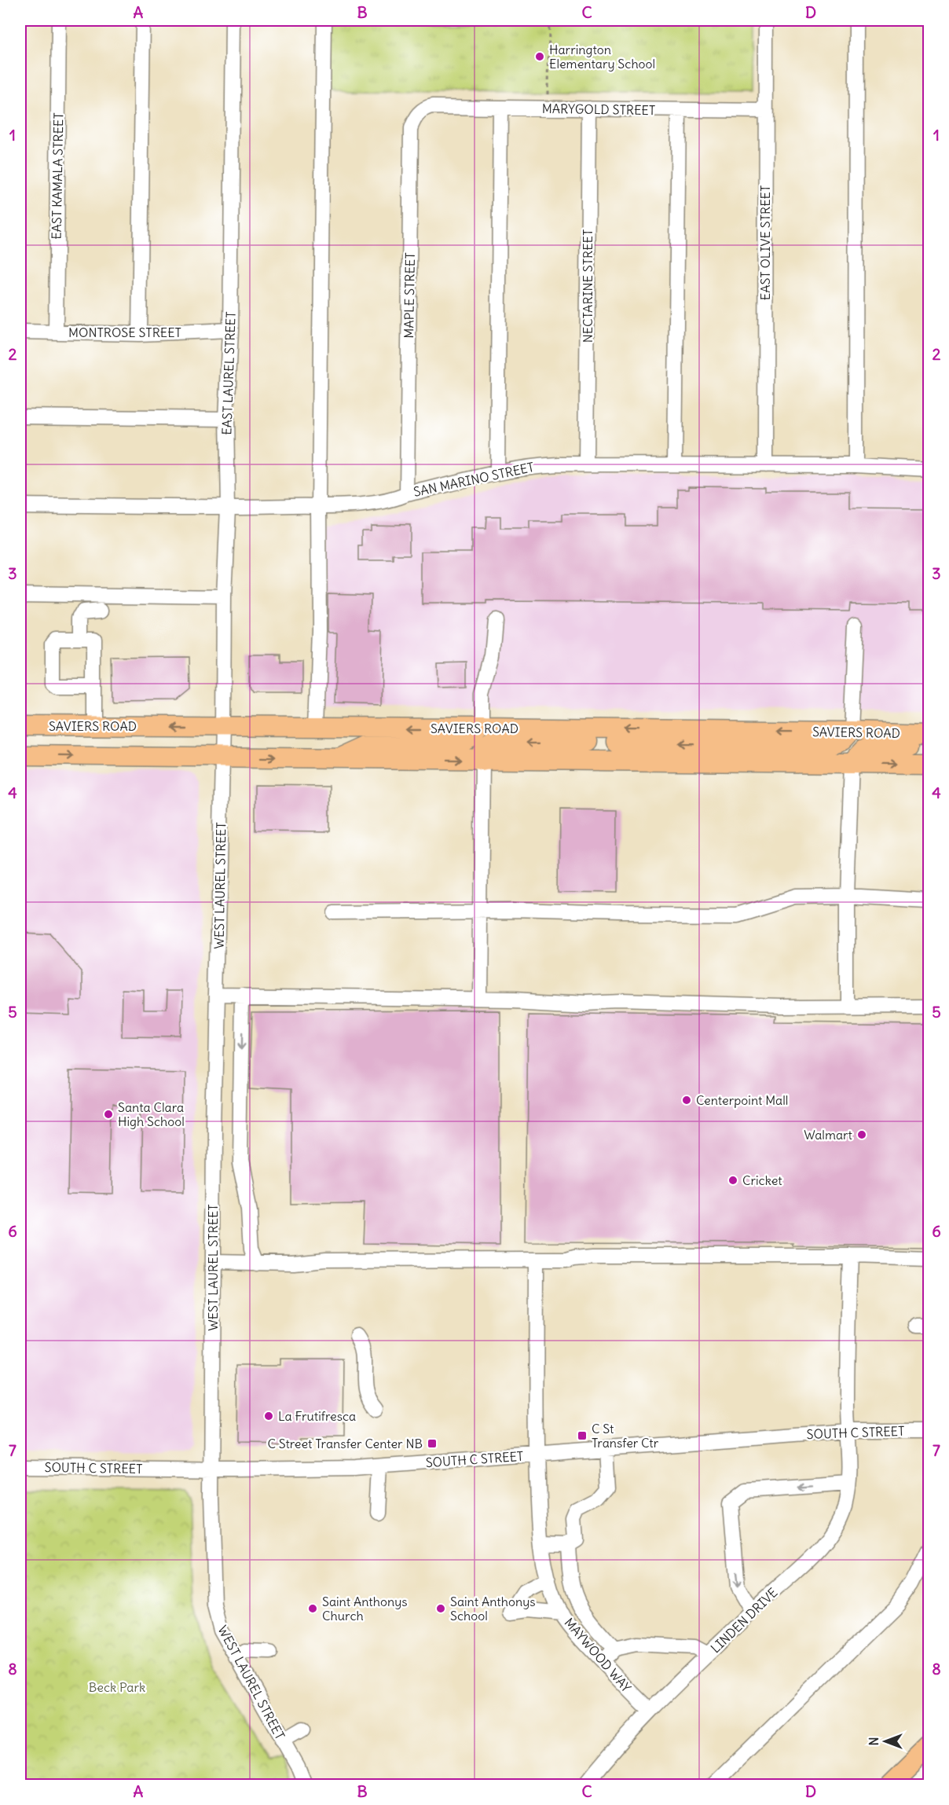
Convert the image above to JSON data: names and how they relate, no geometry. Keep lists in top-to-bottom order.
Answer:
{
  "streets": {
    "main road": ["SAVIERS ROAD"],
    "street": [
      "MARYGOLD STREET",
      "EAST KAMALA STREET",
      "EAST OLIVE STREET",
      "NECTARINE STREET",
      "MAPLE STREET",
      "MONTROSE STREET",
      "EAST LAUREL STREET",
      "SAN MARINO STREET",
      "WEST LAUREL STREET",
      "SOUTH C STREET",
      "LINDEN DRIVE",
      "MAYWOOD WAY"
    ]
  },
  "crossings": [
    ["MARYGOLD STREET", "EAST OLIVE STREET"],
    ["MARYGOLD STREET", "NECTARINE STREET"],
    ["MARYGOLD STREET", "MAPLE STREET"],
    ["EAST KAMALA STREET", "MONTROSE STREET"],
    ["EAST OLIVE STREET", "SAN MARINO STREET"],
    ["NECTARINE STREET", "SAN MARINO STREET"],
    ["MAPLE STREET", "SAN MARINO STREET"],
    ["MONTROSE STREET", "EAST LAUREL STREET"],
    ["EAST LAUREL STREET", "SAN MARINO STREET"],
    ["EAST LAUREL STREET", "SAVIERS ROAD"],
    ["EAST LAUREL STREET", "WEST LAUREL STREET"],
    ["SAVIERS ROAD", "WEST LAUREL STREET"],
    ["WEST LAUREL STREET", "SOUTH C STREET"],
    ["SOUTH C STREET", "LINDEN DRIVE"],
    ["SOUTH C STREET", "MAYWOOD WAY"],
    ["LINDEN DRIVE", "MAYWOOD WAY"]
  ],
  "parks": ["Beck Park"],
  "places": {
    "other": [
      "Harrington Elementary School",
      "Centerpoint Mall",
      "Santa Clara High School",
      "Walmart",
      "Cricket",
      "La Frutifresca",
      "Saint Anthonys Church",
      "Saint Anthonys School"
    ],
    "transit": ["C St Transfer Ctr", "C Street Transfer Center NB"]
  },
  "north": "left",
  "grid": {
    "columns": [
      "A",
      "B",
      "C",
      "D"
    ],
    "rows": [
      "1",
      "2",
      "3",
      "4",
      "5",
      "6",
      "7",
      "8"
    ]
  }
}
